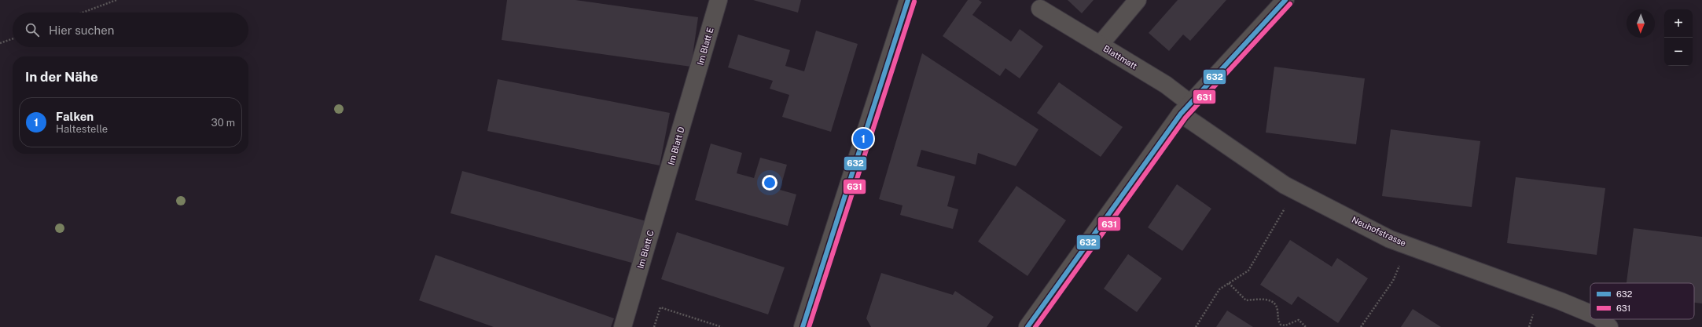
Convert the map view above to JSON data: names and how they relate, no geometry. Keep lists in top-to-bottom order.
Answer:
{
  "streets": {
    "street": [
      "Im Blatt E",
      "Blattmatt",
      "Im Blatt D",
      "Neuhofstrasse",
      "Im Blatt C"
    ]
  },
  "crossings": [
    ["Im Blatt E", "Im Blatt D"],
    ["Blattmatt", "Neuhofstrasse"],
    ["Im Blatt D", "Im Blatt C"]
  ],
  "lines": ["transit line 632", "transit line 631"],
  "legend": ["632", "631"],
  "north": "bottom",
  "page": {
    "map_buttons": ["+", "−"],
    "search": "Hier suchen",
    "heading": "In der Nähe",
    "list": [
      {
        "mark": "1",
        "name": "Falken",
        "note": "Haltestelle",
        "value": "30 m"
      }
    ],
    "pins": "1"
  }
}
